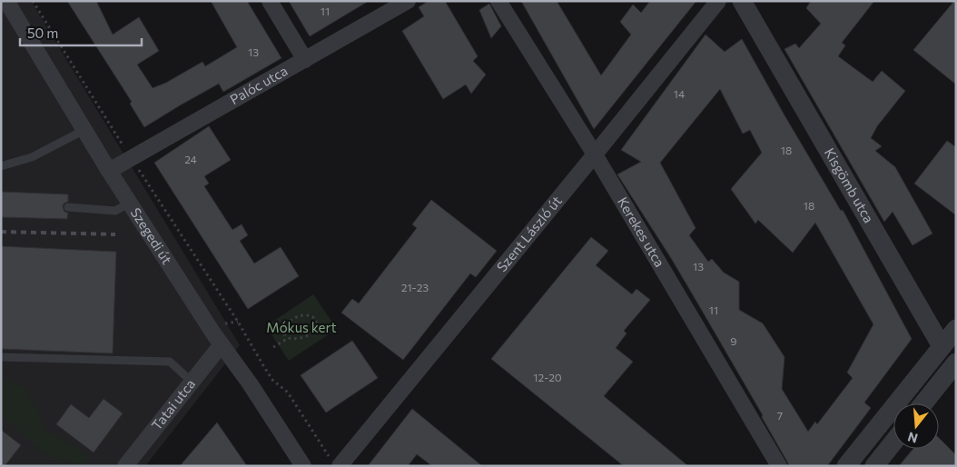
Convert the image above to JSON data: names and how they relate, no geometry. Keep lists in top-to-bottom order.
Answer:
{
  "streets": {
    "street": [
      "Palóc utca",
      "Kisgömb utca",
      "Kerekes utca",
      "Szent László út",
      "Szegedi út",
      "Tatai utca"
    ]
  },
  "crossings": [
    ["Palóc utca", "Szegedi út"],
    ["Kerekes utca", "Szent László út"],
    ["Szegedi út", "Tatai utca"]
  ],
  "parks": ["Mókus kert"],
  "house_numbers": [
    "11",
    "13",
    "14",
    "18",
    "24",
    "18",
    "13",
    "21-23",
    "11",
    "9",
    "12-20",
    "7"
  ],
  "scale_bar": "50 m",
  "north": "bottom"
}
